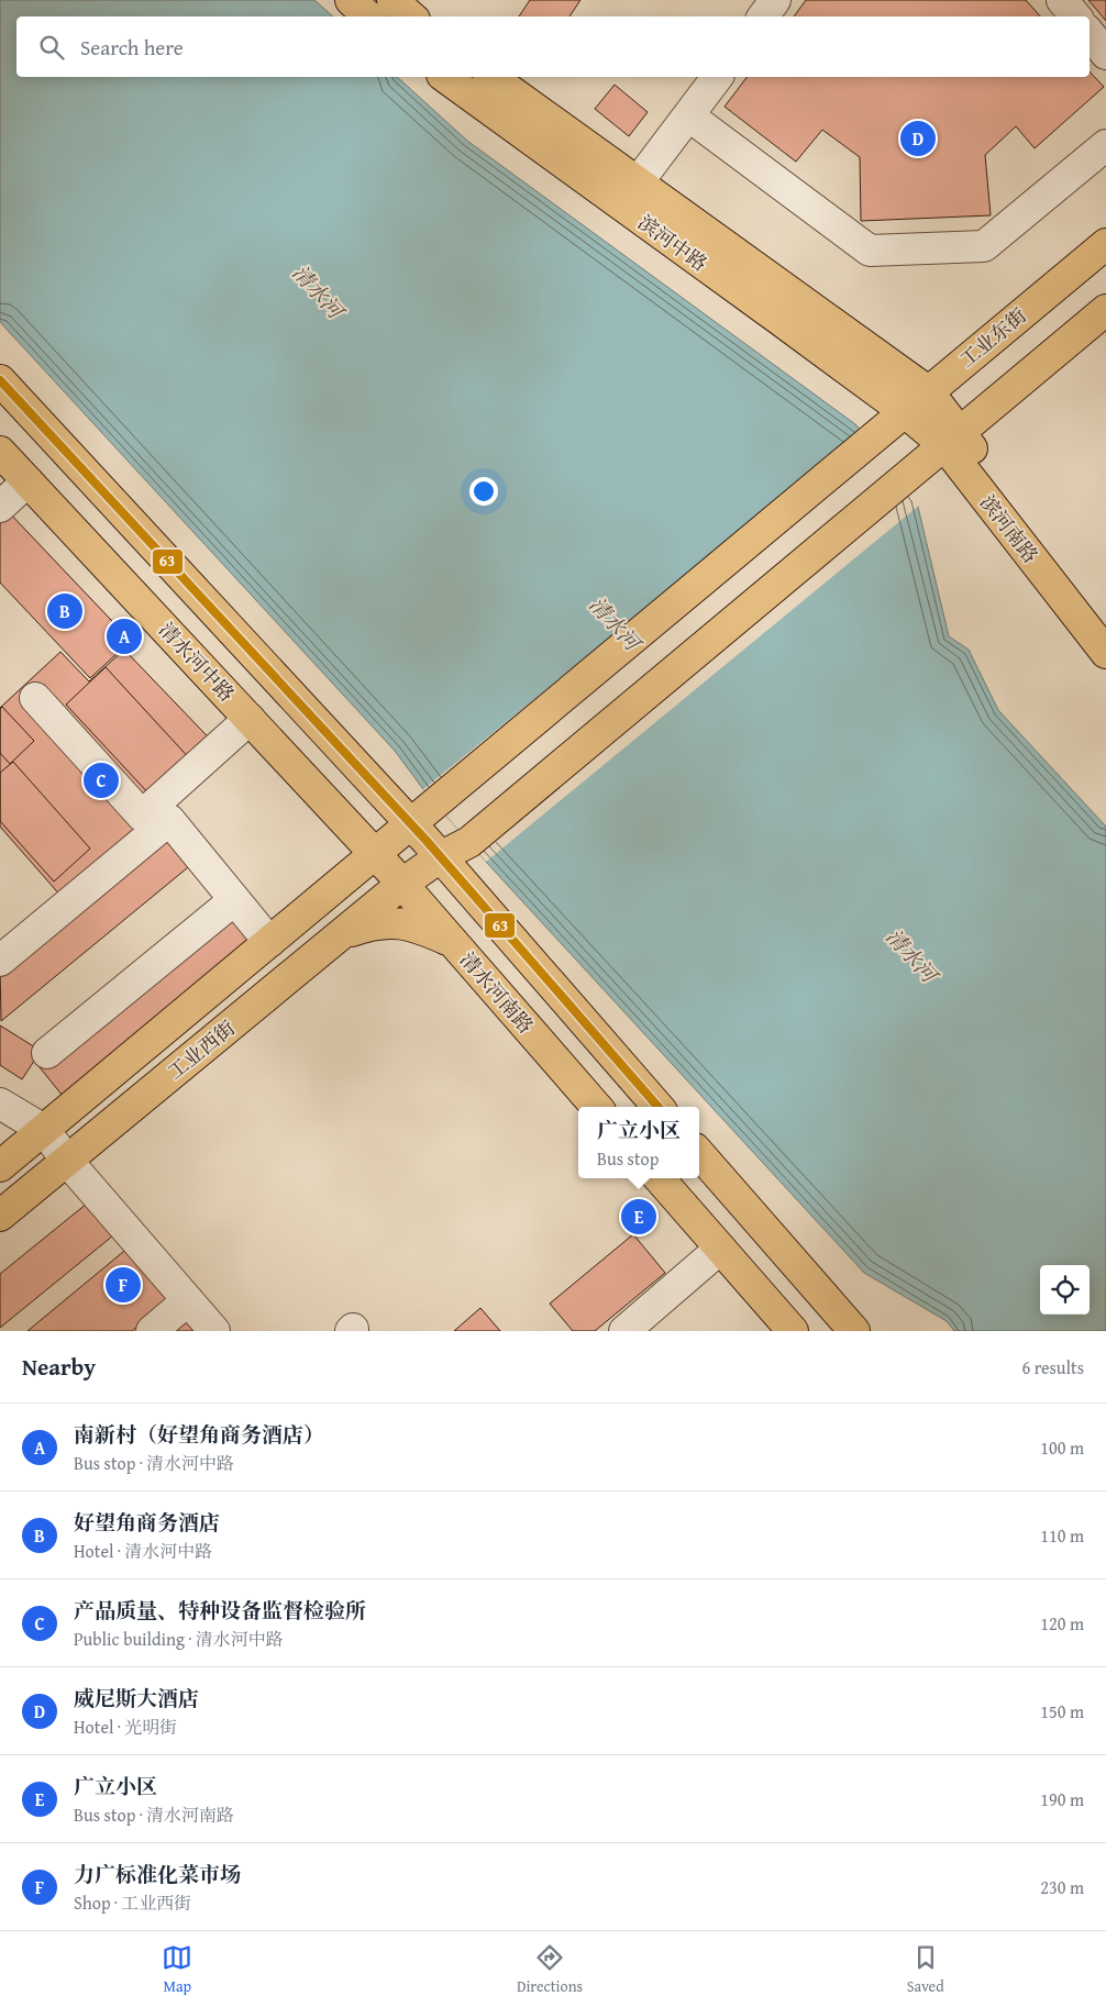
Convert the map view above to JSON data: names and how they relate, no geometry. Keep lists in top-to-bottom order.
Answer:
{
  "streets": {
    "main road": [
      "滨河中路",
      "工业东街",
      "滨河南路",
      "清水河中路",
      "清水河南路",
      "工业西街"
    ]
  },
  "crossings": [
    ["滨河中路", "工业东街"],
    ["滨河中路", "滨河南路"],
    ["工业东街", "滨河南路"],
    ["工业东街", "清水河中路"],
    ["工业东街", "清水河南路"],
    ["工业东街", "工业西街"],
    ["清水河中路", "清水河南路"],
    ["清水河中路", "工业西街"],
    ["清水河南路", "工业西街"]
  ],
  "water": ["清水河"],
  "lines": ["transit line 63"],
  "page": {
    "search": "Search here",
    "pins": [
      "D",
      "B",
      "A",
      "C",
      "E",
      "F"
    ],
    "popup": ["广立小区", "Bus stop"],
    "heading": ["Nearby", "6 results"],
    "list": [
      {
        "mark": "A",
        "name": "南新村（好望角商务酒店）",
        "note": "Bus stop · 清水河中路",
        "value": "100 m"
      },
      {
        "mark": "B",
        "name": "好望角商务酒店",
        "note": "Hotel · 清水河中路",
        "value": "110 m"
      },
      {
        "mark": "C",
        "name": "产品质量、特种设备监督检验所",
        "note": "Public building · 清水河中路",
        "value": "120 m"
      },
      {
        "mark": "D",
        "name": "威尼斯大酒店",
        "note": "Hotel · 光明街",
        "value": "150 m"
      },
      {
        "mark": "E",
        "name": "广立小区",
        "note": "Bus stop · 清水河南路",
        "value": "190 m"
      },
      {
        "mark": "F",
        "name": "力广标准化菜市场",
        "note": "Shop · 工业西街",
        "value": "230 m"
      }
    ],
    "nav": ["Map", "Directions", "Saved"]
  }
}
